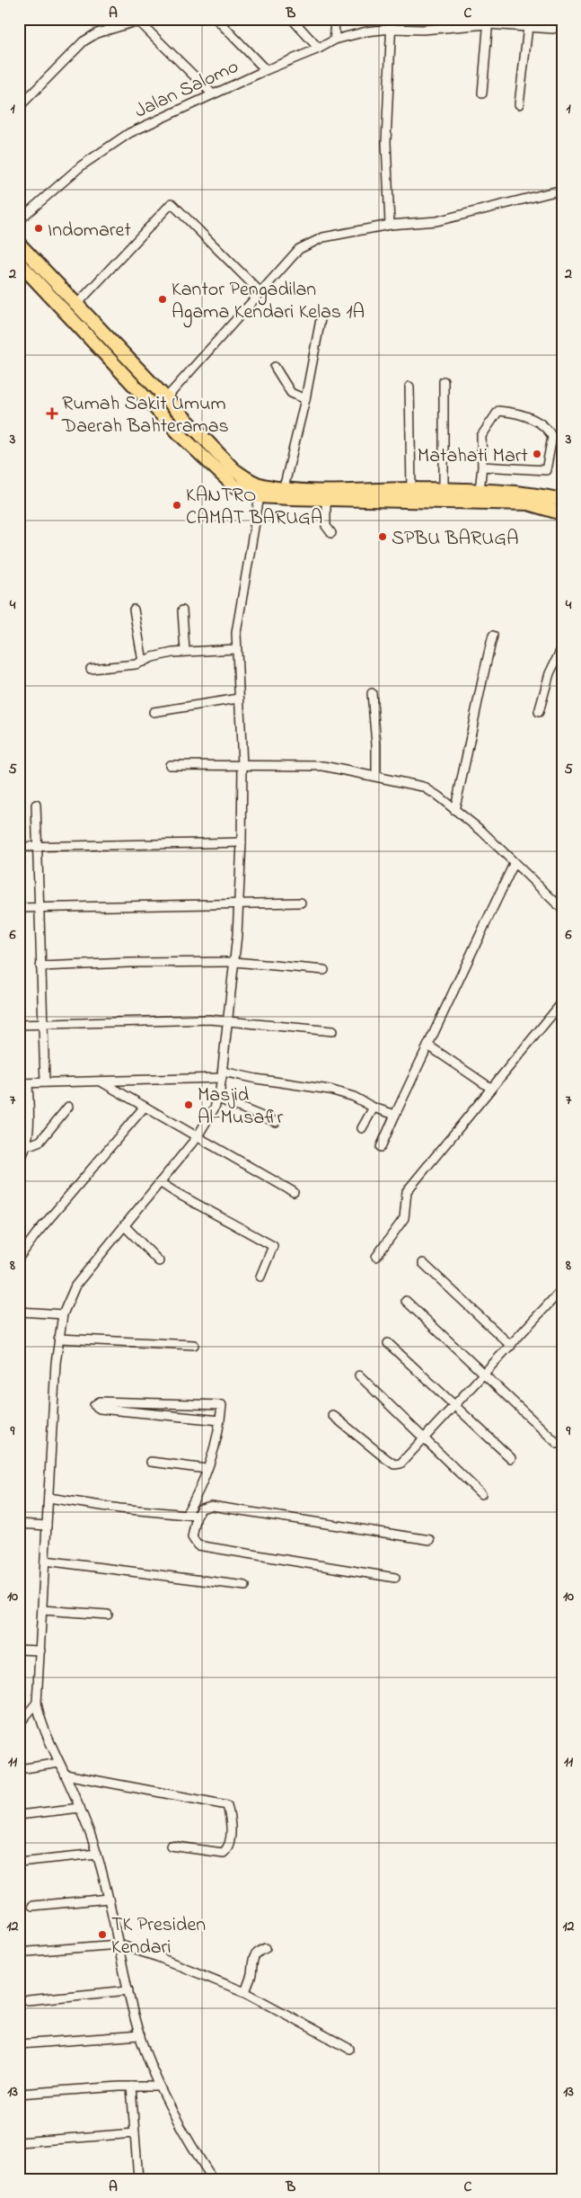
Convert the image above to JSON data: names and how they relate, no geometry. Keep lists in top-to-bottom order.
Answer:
{
  "streets": {
    "street": ["Jalan Salomo"]
  },
  "places": {
    "other": [
      "Indomaret",
      "Kantor Pengadilan Agama Kendari Kelas 1A",
      "Matahati Mart",
      "KANTRO CAMAT BARUGA",
      "SPBU BARUGA",
      "Masjid Al-Musafir",
      "TK Presiden Kendari"
    ],
    "health": ["Rumah Sakit Umum Daerah Bahteramas"]
  },
  "grid": {
    "columns": ["A", "B", "C"],
    "rows": [
      "1",
      "2",
      "3",
      "4",
      "5",
      "6",
      "7",
      "8",
      "9",
      "10",
      "11",
      "12",
      "13"
    ]
  }
}
